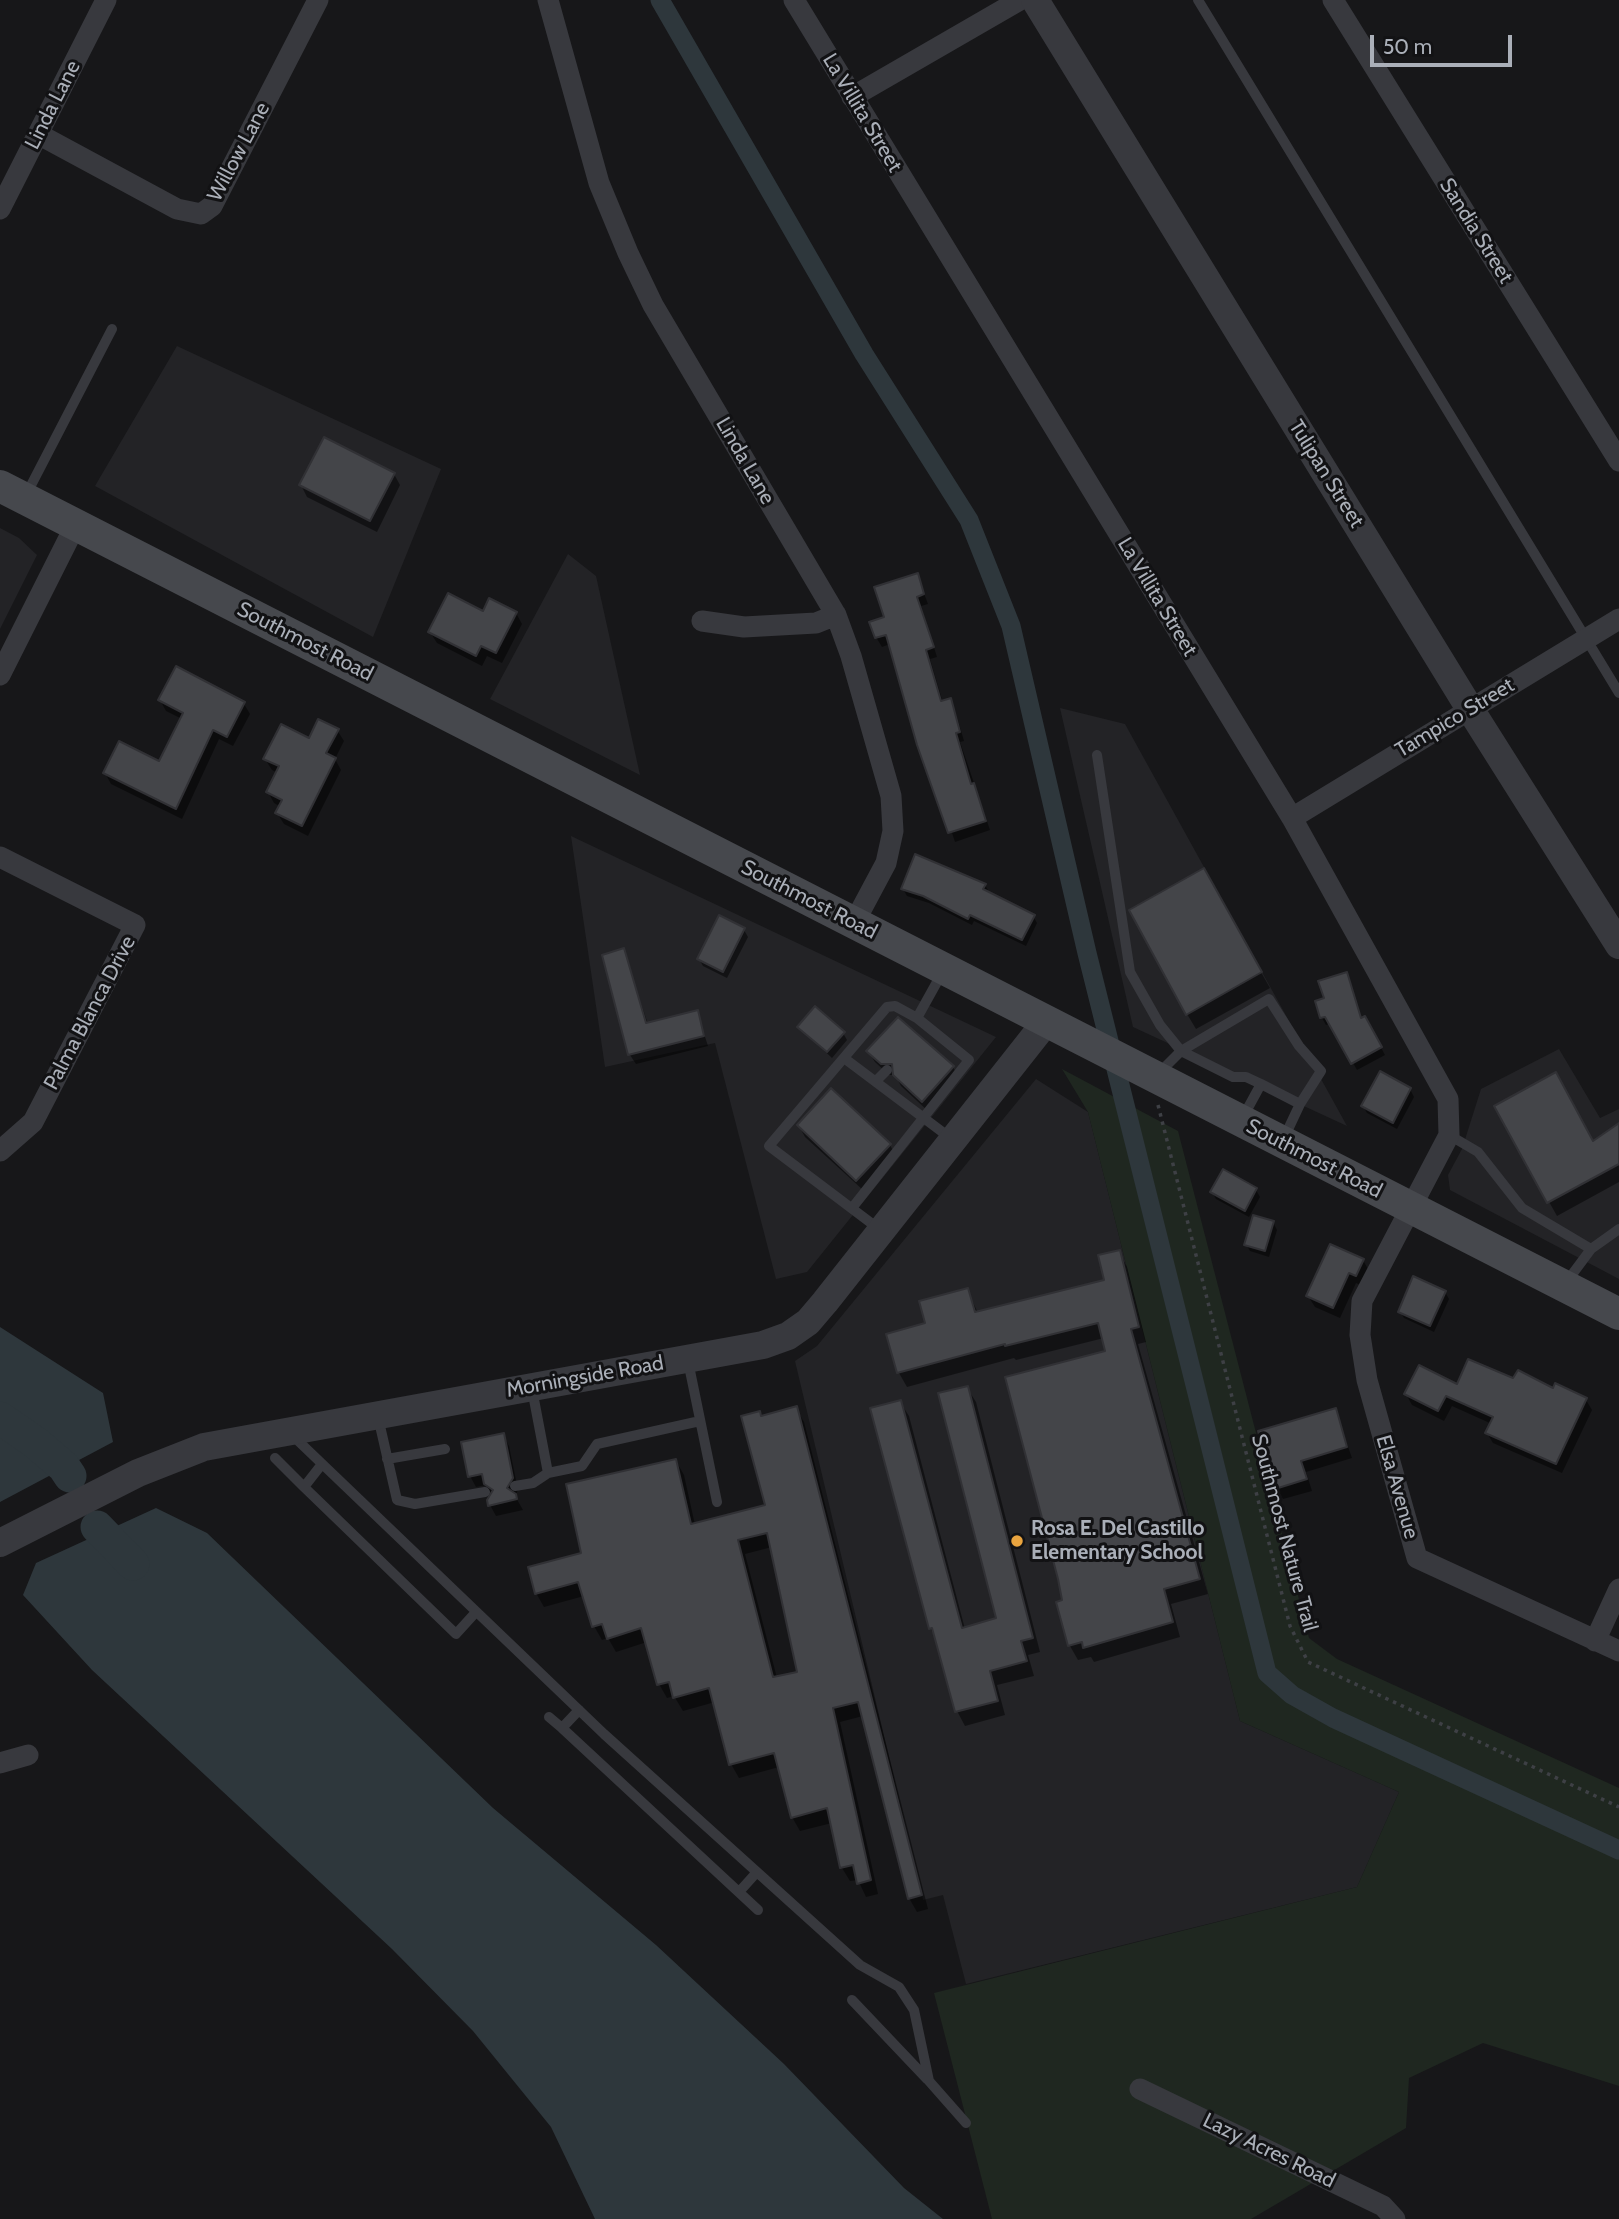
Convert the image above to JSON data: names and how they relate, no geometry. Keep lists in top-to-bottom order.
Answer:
{
  "streets": {
    "main road": ["Southmost Road"],
    "street": [
      "Linda Lane",
      "La Villita Street",
      "Willow Lane",
      "Sandia Street",
      "Tulipan Street",
      "Tampico Street",
      "Palma Blanca Drive",
      "Morningside Road",
      "Elsa Avenue",
      "Lazy Acres Road"
    ],
    "path": ["Southmost Nature Trail"]
  },
  "crossings": [
    ["Linda Lane", "Willow Lane"],
    ["Linda Lane", "Southmost Road"],
    ["La Villita Street", "Southmost Road"],
    ["La Villita Street", "Tampico Street"],
    ["La Villita Street", "Elsa Avenue"],
    ["Tulipan Street", "Tampico Street"],
    ["Southmost Road", "Morningside Road"],
    ["Southmost Road", "Elsa Avenue"],
    ["Southmost Road", "Southmost Nature Trail"]
  ],
  "places": ["Rosa E. Del Castillo Elementary School"],
  "scale_bar": "50 m"
}
